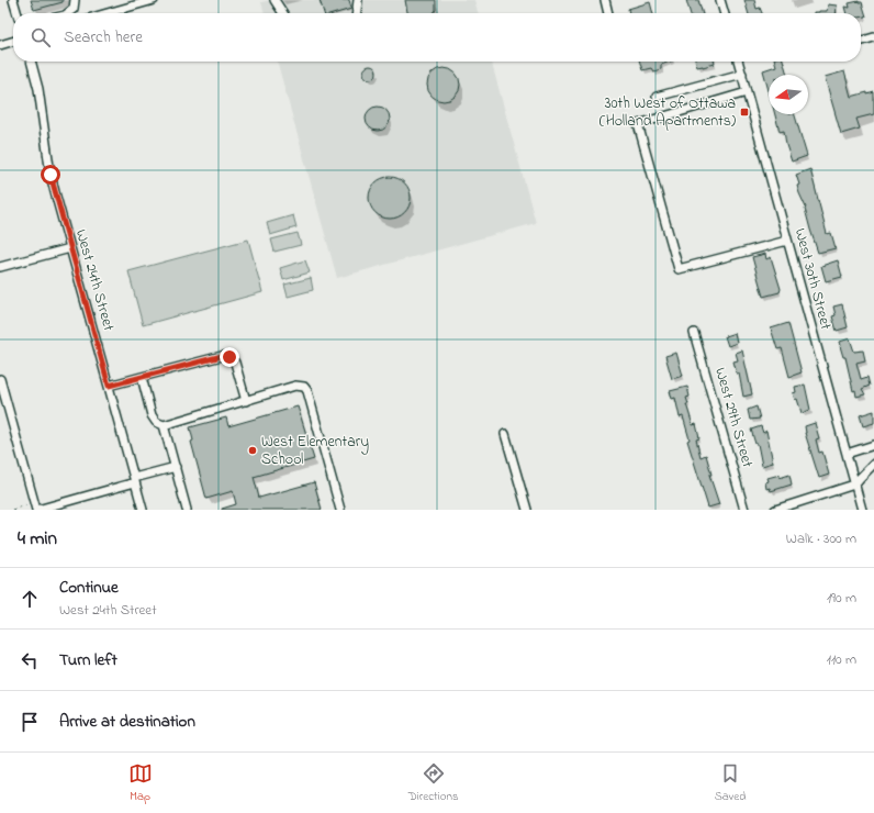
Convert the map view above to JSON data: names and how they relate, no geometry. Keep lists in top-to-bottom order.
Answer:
{
  "streets": {
    "street": ["West 30th Street", "West 24th Street", "West 29th Street"]
  },
  "places": {
    "transit": ["30th West of Ottawa (Holland Apartments)"],
    "other": ["West Elementary School"]
  },
  "north": "left",
  "page": {
    "search": "Search here",
    "heading": ["4 min", "Walk · 300 m"],
    "list": [
      ["Continue", "West 24th Street", "190 m"],
      ["Turn left", "110 m"],
      "Arrive at destination"
    ],
    "nav": ["Map", "Directions", "Saved"]
  }
}
